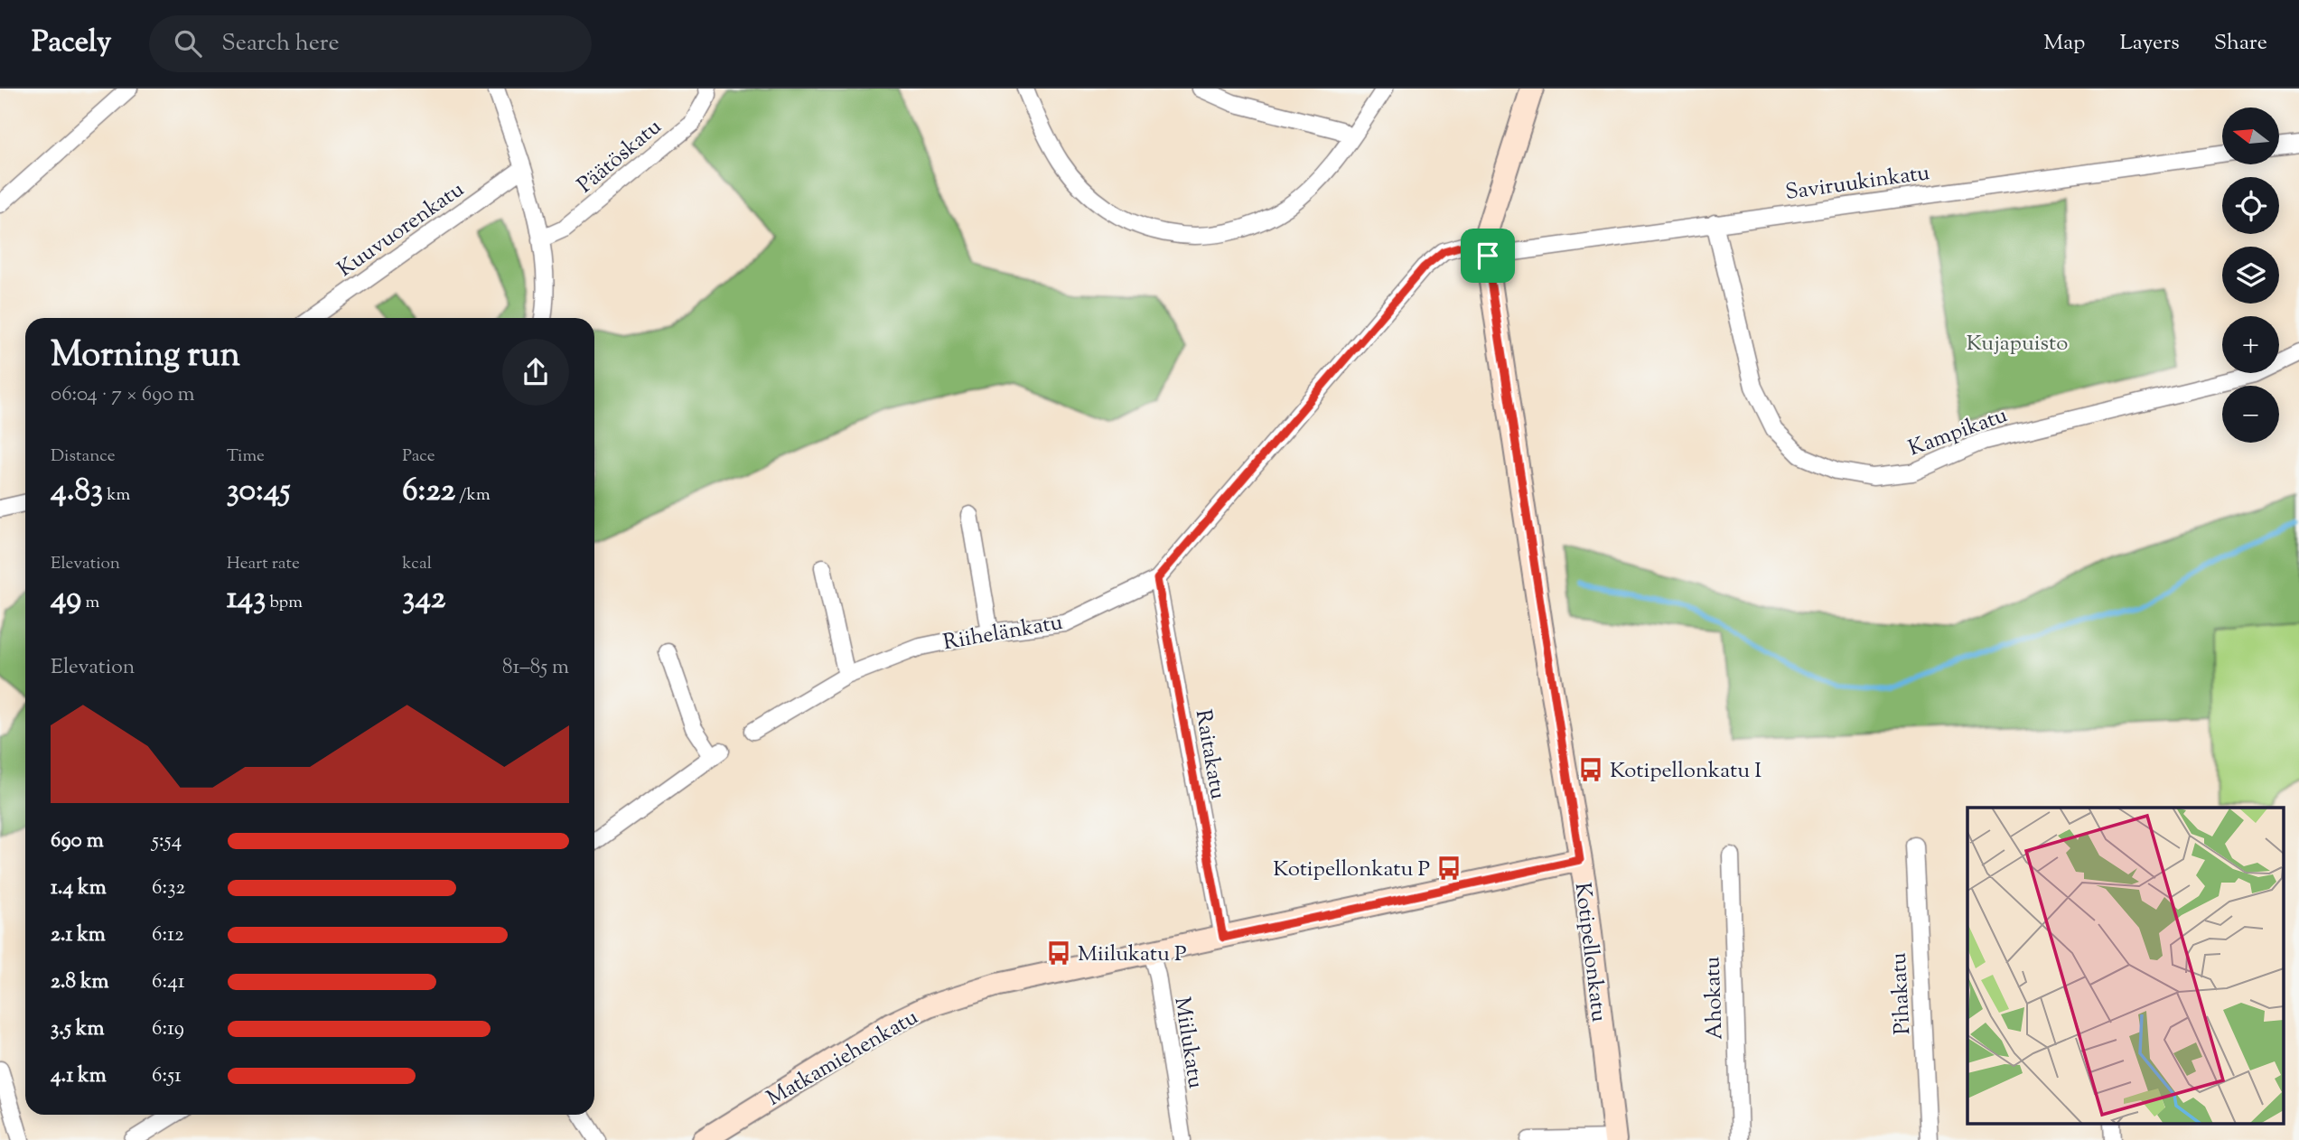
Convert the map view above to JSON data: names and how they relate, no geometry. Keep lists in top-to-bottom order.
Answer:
{
  "streets": {
    "street": [
      "Päätöskatu",
      "Saviruukinkatu",
      "Kuuvuorenkatu",
      "Kampikatu",
      "Riihelänkatu",
      "Raitakatu",
      "Kotipellonkatu",
      "Pihakatu",
      "Ahokatu",
      "Miilukatu",
      "Matkamiehenkatu"
    ]
  },
  "crossings": [
    ["Saviruukinkatu", "Kampikatu"],
    ["Saviruukinkatu", "Riihelänkatu"],
    ["Saviruukinkatu", "Kotipellonkatu"],
    ["Riihelänkatu", "Raitakatu"],
    ["Riihelänkatu", "Kotipellonkatu"],
    ["Raitakatu", "Matkamiehenkatu"],
    ["Kotipellonkatu", "Matkamiehenkatu"],
    ["Miilukatu", "Matkamiehenkatu"]
  ],
  "parks": ["Kujapuisto"],
  "places": {
    "bus stop": ["Kotipellonkatu I", "Kotipellonkatu P", "Miilukatu P"]
  },
  "north": "left",
  "page": {
    "header": "Pacely",
    "search": "Search here",
    "nav": ["Map", "Layers", "Share"],
    "map_buttons": ["+", "−"],
    "heading": ["Morning run", "06:04 · 7 × 690 m"],
    "stats": [
      ["Distance", "4.83 km"],
      ["Time", "30:45"],
      ["Pace", "6:22 /km"],
      ["Elevation", "49 m"],
      ["Heart rate", "143 bpm"],
      ["kcal", "342"]
    ],
    "chart": ["Elevation", "81–85 m"],
    "list": [
      {
        "name": "690 m",
        "note": "5:54"
      },
      {
        "name": "1.4 km",
        "note": "6:32"
      },
      {
        "name": "2.1 km",
        "note": "6:12"
      },
      {
        "name": "2.8 km",
        "note": "6:41"
      },
      {
        "name": "3.5 km",
        "note": "6:19"
      },
      {
        "name": "4.1 km",
        "note": "6:51"
      }
    ]
  }
}
